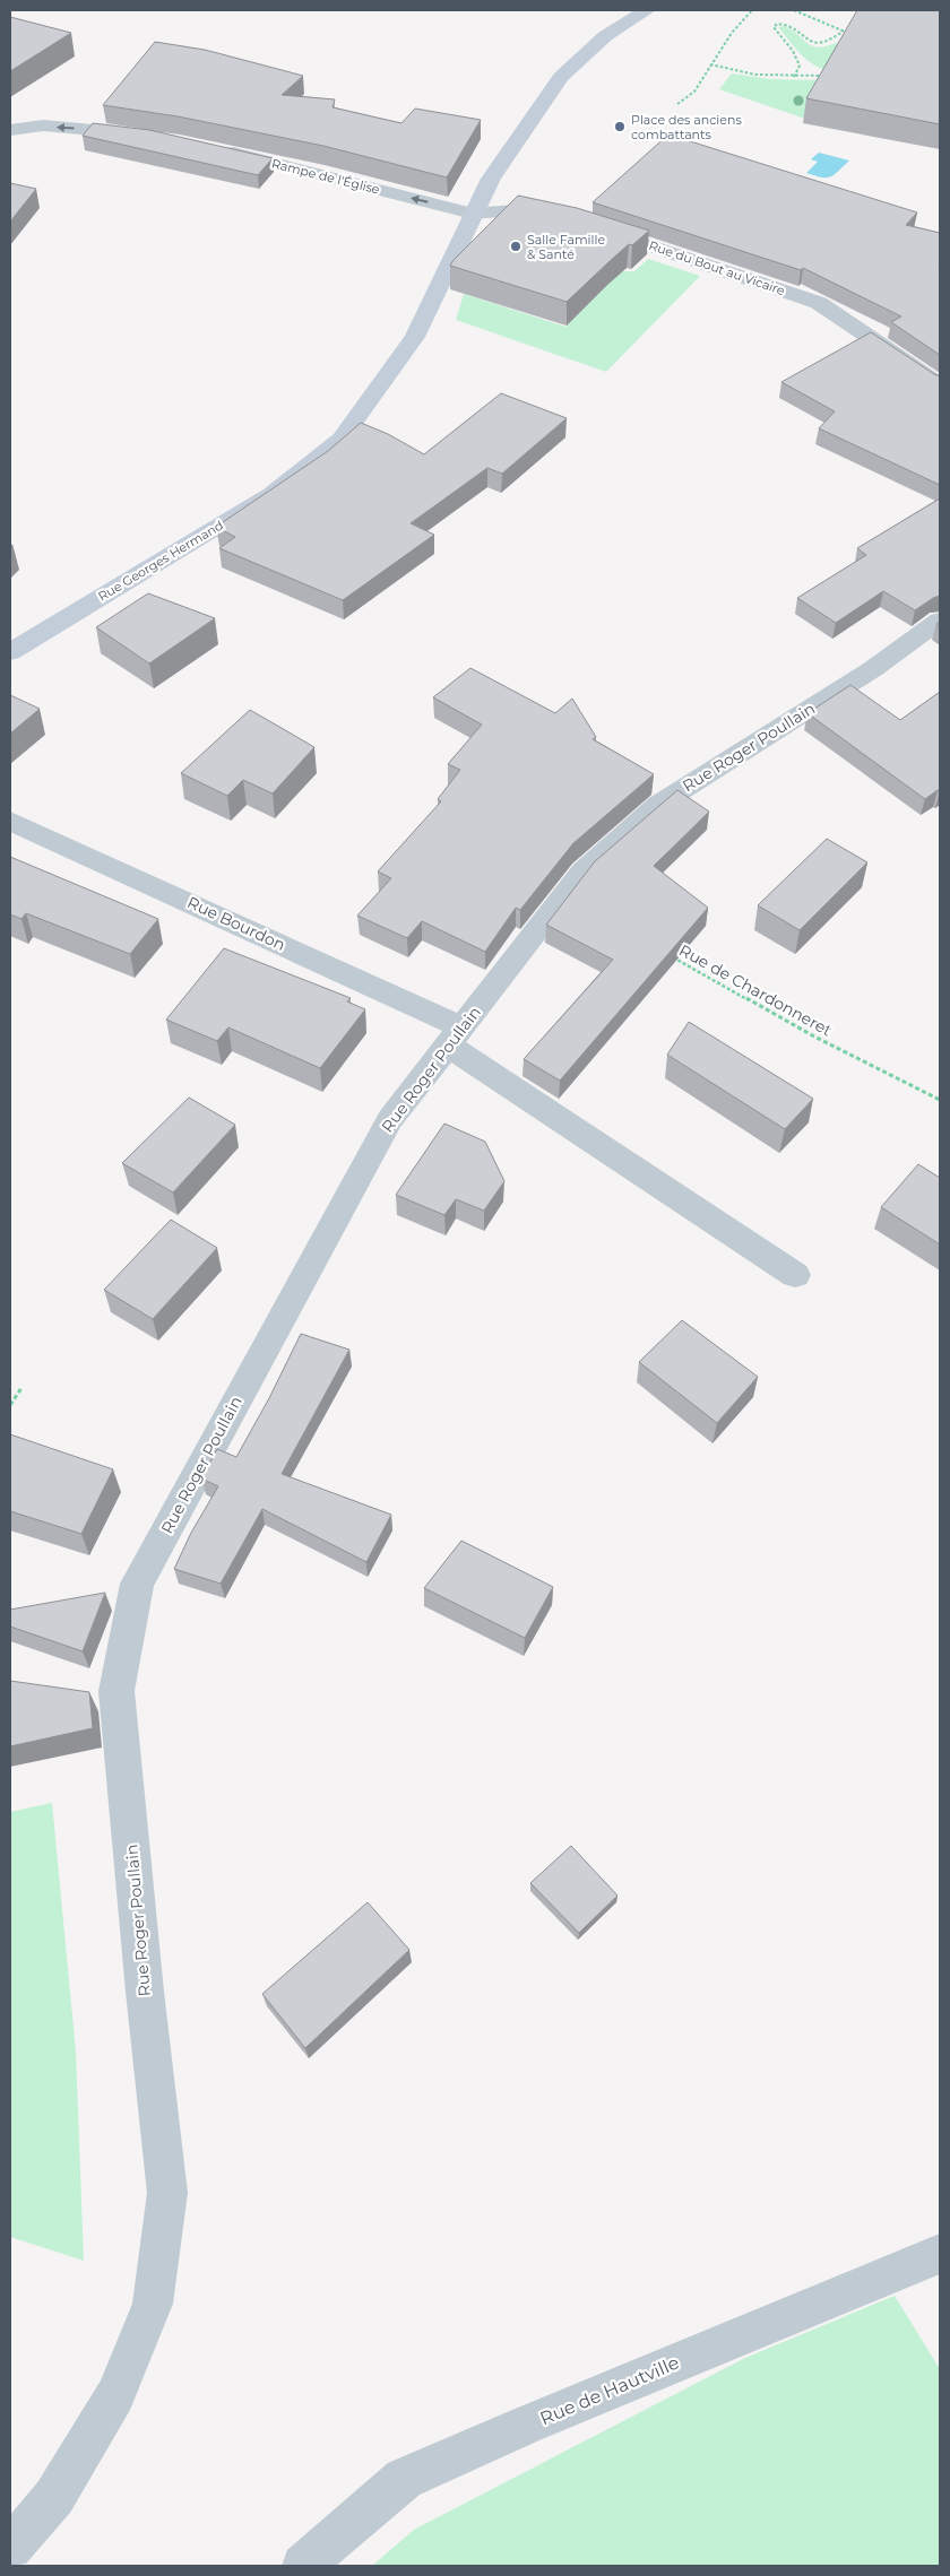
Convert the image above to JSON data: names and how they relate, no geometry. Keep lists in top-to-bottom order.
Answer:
{
  "streets": {
    "street": [
      "Rampe de l'Église",
      "Rue du Bout au Vicaire",
      "Rue Georges Hermand",
      "Rue Roger Poullain",
      "Rue Bourdon",
      "Rue de Hautville"
    ],
    "path": ["Rue de Chardonneret"]
  },
  "crossings": [
    ["Rampe de l'Église", "Rue Georges Hermand"],
    ["Rue Roger Poullain", "Rue Bourdon"]
  ],
  "one_way": ["Rampe de l'Église"],
  "places": ["Place des anciens combattants", "Salle Famille & Santé"]
}
